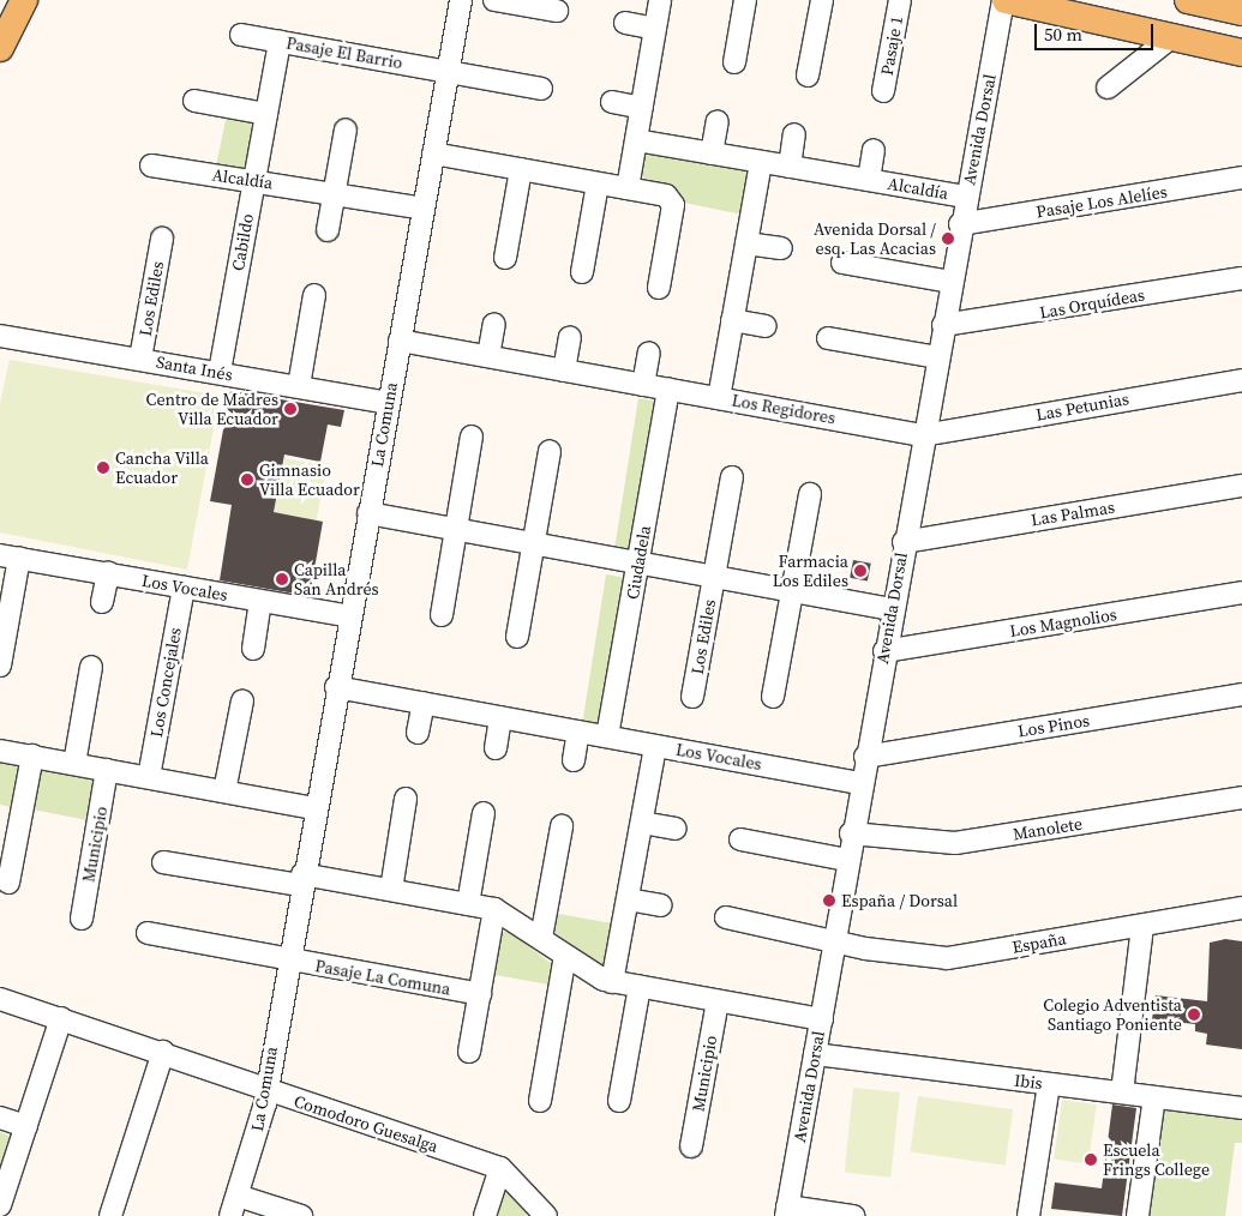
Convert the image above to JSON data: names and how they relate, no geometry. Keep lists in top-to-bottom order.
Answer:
{
  "streets": {
    "street": [
      "Pasaje 1",
      "Pasaje El Barrio",
      "Avenida Dorsal",
      "Alcaldía",
      "Pasaje Los Alelíes",
      "Cabildo",
      "Los Ediles",
      "Las Orquídeas",
      "Santa Inés",
      "Las Petunias",
      "Los Regidores",
      "La Comuna",
      "Las Palmas",
      "Ciudadela",
      "Los Vocales",
      "Los Magnolios",
      "Los Concejales",
      "Los Pinos",
      "Manolete",
      "Municipio",
      "España",
      "Pasaje La Comuna",
      "Ibis",
      "Comodoro Guesalga"
    ]
  },
  "crossings": [
    ["Pasaje El Barrio", "Cabildo"],
    ["Pasaje El Barrio", "La Comuna"],
    ["Avenida Dorsal", "Alcaldía"],
    ["Avenida Dorsal", "Pasaje Los Alelíes"],
    ["Avenida Dorsal", "Los Ediles"],
    ["Avenida Dorsal", "Las Orquídeas"],
    ["Avenida Dorsal", "Las Petunias"],
    ["Avenida Dorsal", "Los Regidores"],
    ["Avenida Dorsal", "Las Palmas"],
    ["Avenida Dorsal", "Los Vocales"],
    ["Avenida Dorsal", "Los Magnolios"],
    ["Avenida Dorsal", "Los Pinos"],
    ["Avenida Dorsal", "Manolete"],
    ["Avenida Dorsal", "España"],
    ["Avenida Dorsal", "Ibis"],
    ["Alcaldía", "Cabildo"],
    ["Alcaldía", "La Comuna"],
    ["Cabildo", "Santa Inés"],
    ["Los Ediles", "Santa Inés"],
    ["Los Ediles", "La Comuna"],
    ["Los Ediles", "Ciudadela"],
    ["Santa Inés", "La Comuna"],
    ["Las Petunias", "Los Regidores"],
    ["Los Regidores", "La Comuna"],
    ["Los Regidores", "Ciudadela"],
    ["La Comuna", "Los Vocales"],
    ["La Comuna", "Pasaje La Comuna"],
    ["La Comuna", "Comodoro Guesalga"],
    ["Ciudadela", "Los Vocales"],
    ["Los Vocales", "Los Concejales"]
  ],
  "places": [
    "Avenida Dorsal / esq. Las Acacias",
    "Centro de Madres Villa Ecuador",
    "Cancha Villa Ecuador",
    "Gimnasio Villa Ecuador",
    "Farmacia Los Ediles",
    "Capilla San Andrés",
    "España / Dorsal",
    "Colegio Adventista Santiago Poniente",
    "Escuela Frings College"
  ],
  "scale_bar": "50 m"
}
